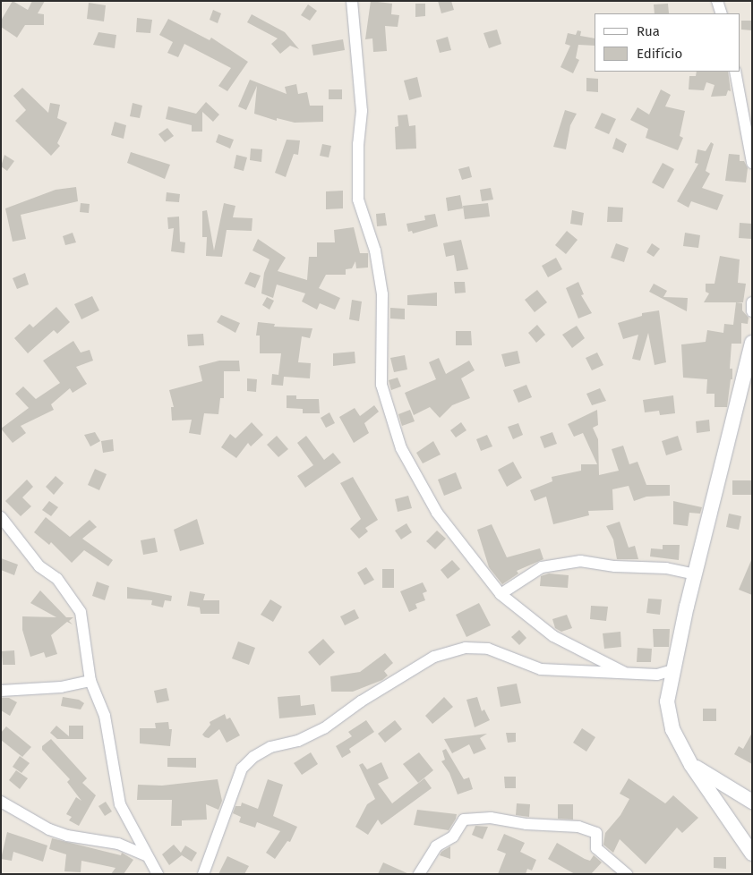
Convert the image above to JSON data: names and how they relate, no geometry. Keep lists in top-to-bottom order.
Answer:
{
  "legend": ["Rua", "Edifício"]
}
